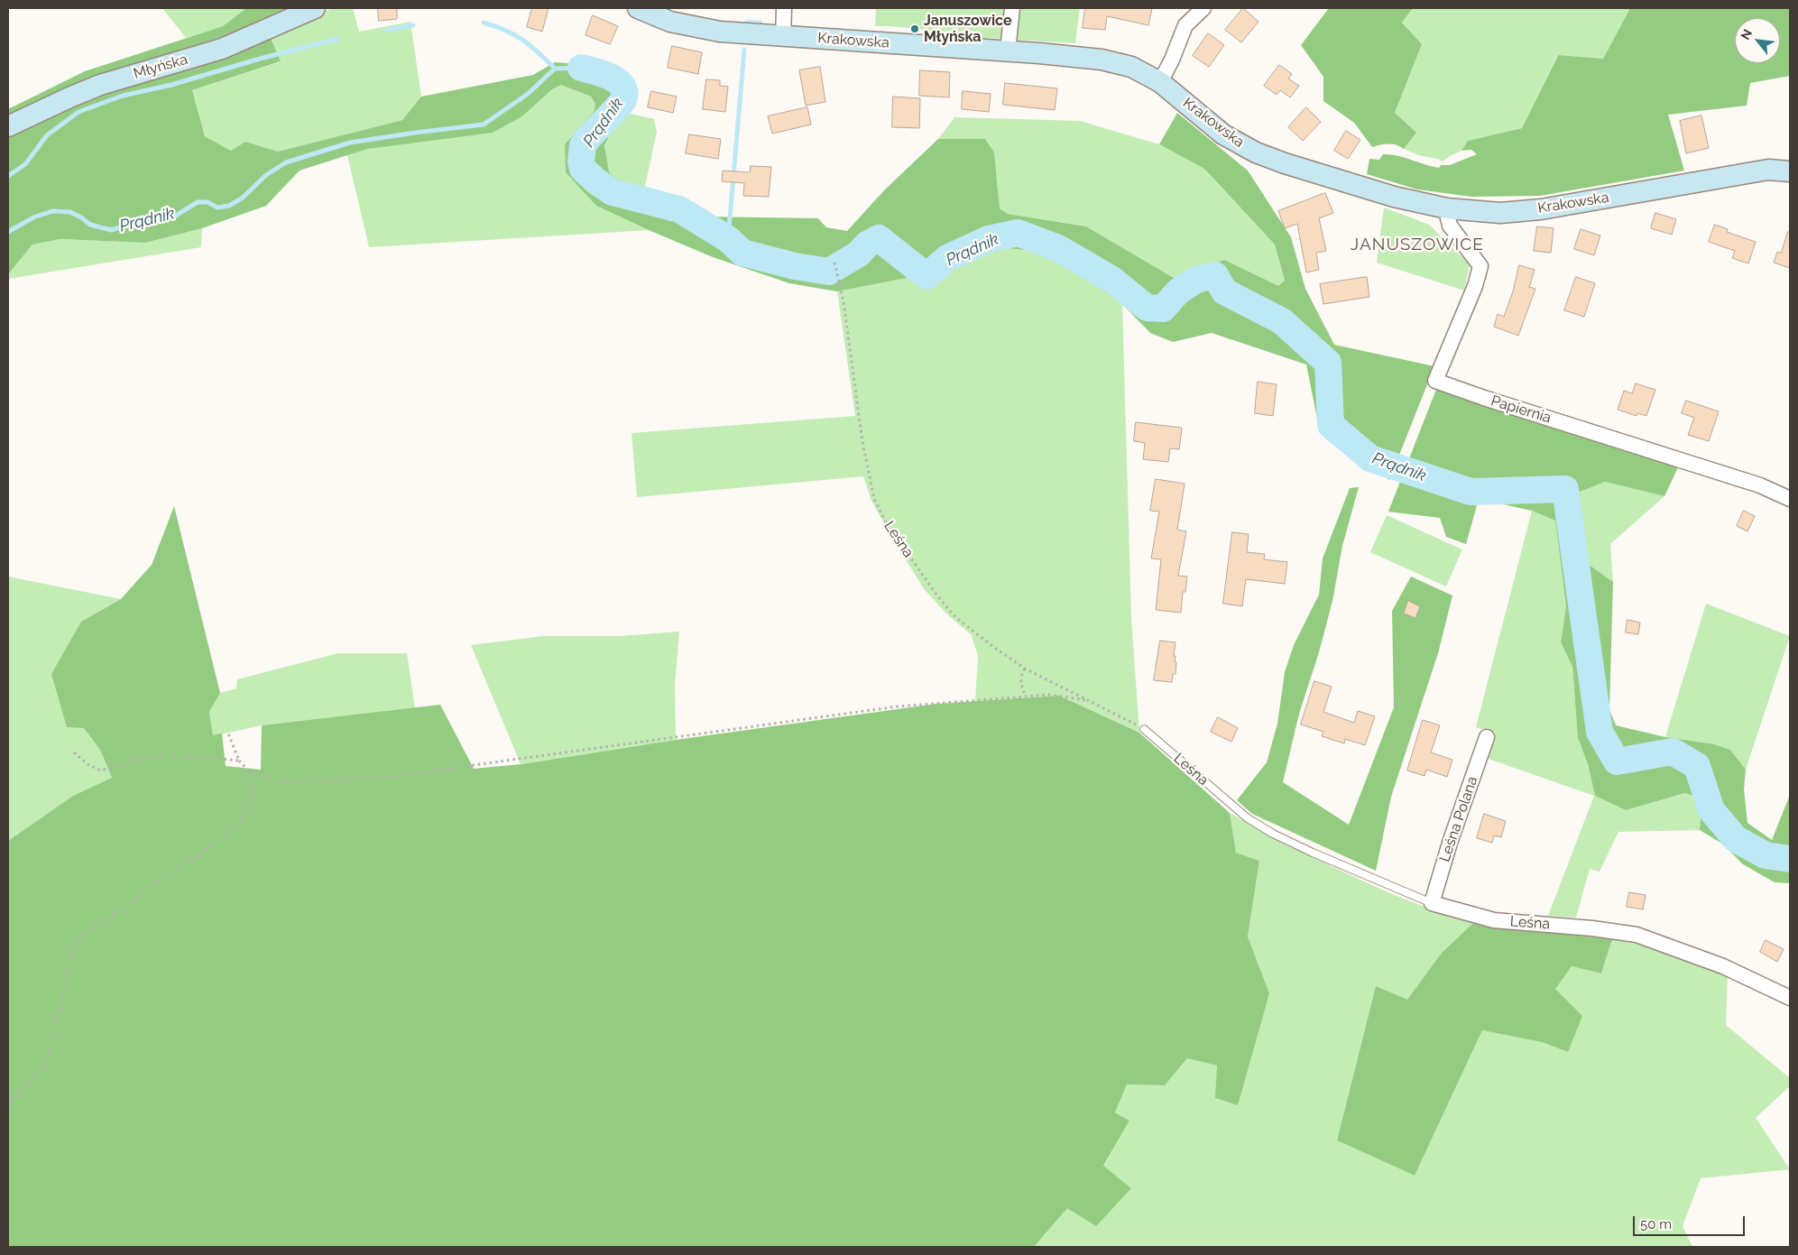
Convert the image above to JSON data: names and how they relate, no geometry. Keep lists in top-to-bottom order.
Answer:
{
  "streets": {
    "main road": ["Krakowska", "Młyńska"],
    "street": ["Papiernia", "Leśna", "Leśna Polana"]
  },
  "crossings": [
    ["Krakowska", "Papiernia"],
    ["Leśna", "Leśna Polana"]
  ],
  "districts": ["JANUSZOWICE"],
  "water": ["Prądnik"],
  "places": ["Januszowice Młyńska"],
  "scale_bar": "50 m",
  "north": "top left"
}
